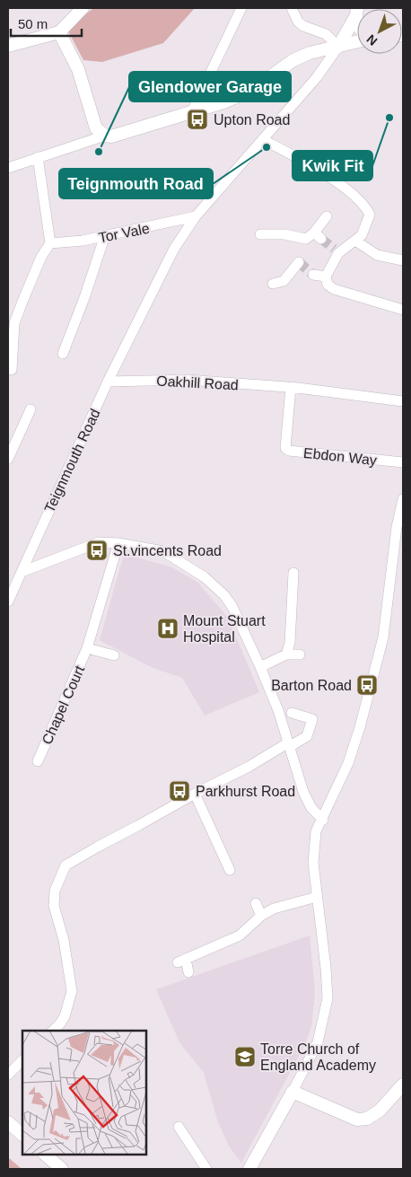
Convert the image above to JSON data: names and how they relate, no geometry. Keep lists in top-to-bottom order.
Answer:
{
  "streets": {
    "street": [
      "Tor Vale",
      "Oakhill Road",
      "Ebdon Way",
      "Teignmouth Road",
      "Chapel Court"
    ]
  },
  "crossings": [
    ["Tor Vale", "Teignmouth Road"],
    ["Oakhill Road", "Ebdon Way"],
    ["Oakhill Road", "Teignmouth Road"]
  ],
  "places": {
    "other": ["Kwik Fit", "Teignmouth Road", "Glendower Garage"],
    "bus stop": [
      "Upton Road",
      "St.vincents Road",
      "Barton Road",
      "Parkhurst Road"
    ],
    "hospital": ["Mount Stuart Hospital"],
    "school or university": ["Torre Church of England Academy"]
  },
  "scale_bar": "50 m",
  "north": "bottom left"
}
